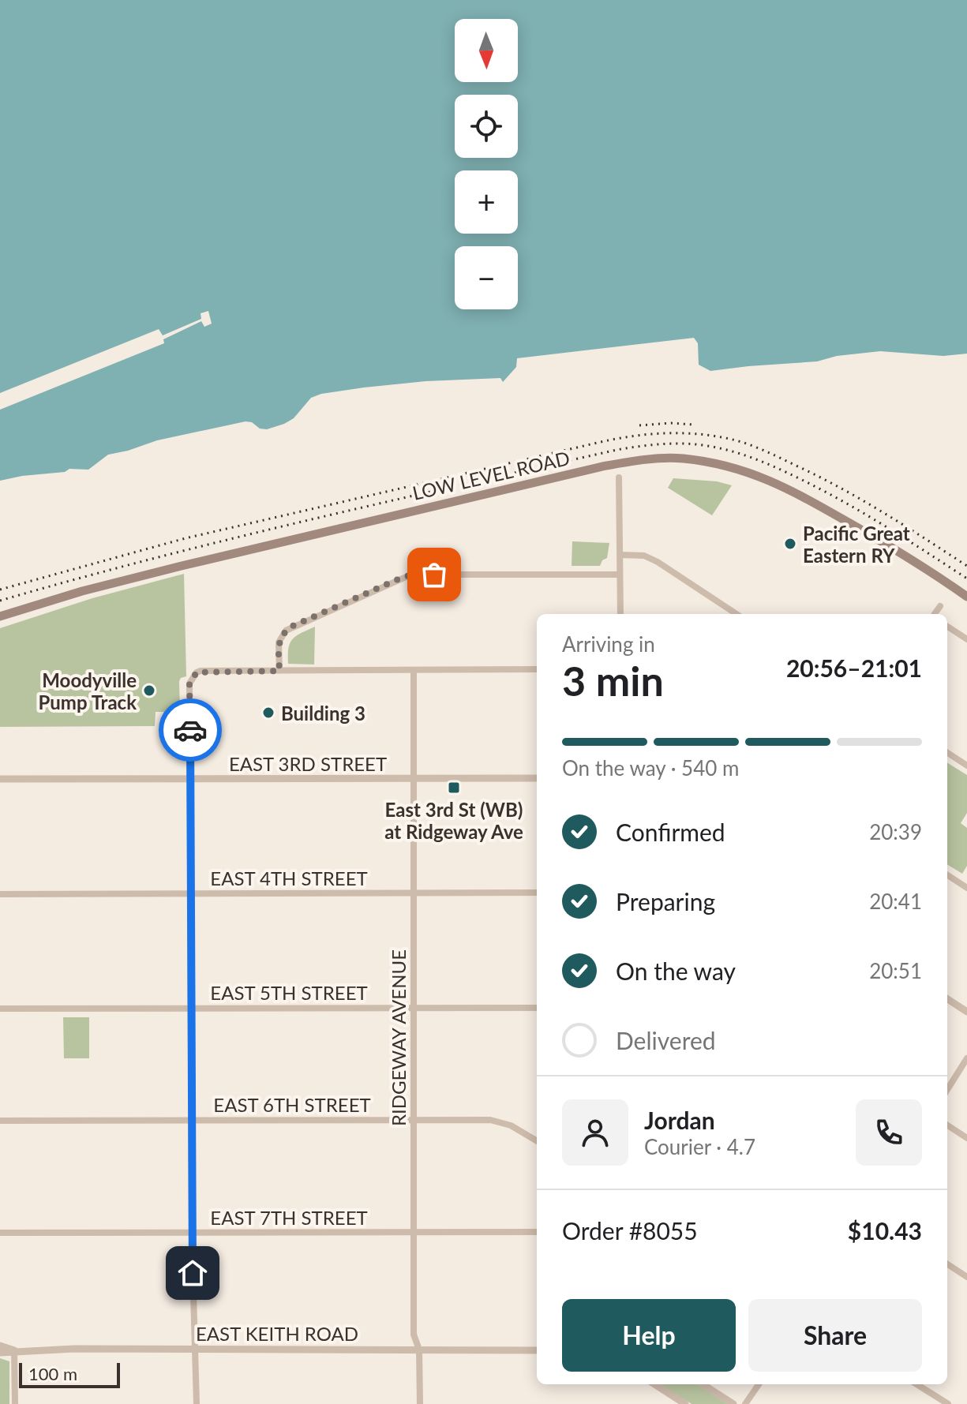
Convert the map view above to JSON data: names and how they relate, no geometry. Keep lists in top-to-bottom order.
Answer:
{
  "streets": {
    "main road": ["LOW LEVEL ROAD"],
    "street": [
      "EAST 3RD STREET",
      "EAST 4TH STREET",
      "EAST 5TH STREET",
      "RIDGEWAY AVENUE",
      "EAST 6TH STREET",
      "EAST 7TH STREET",
      "EAST KEITH ROAD"
    ]
  },
  "crossings": [
    ["EAST 3RD STREET", "RIDGEWAY AVENUE"],
    ["EAST 4TH STREET", "RIDGEWAY AVENUE"],
    ["EAST 5TH STREET", "RIDGEWAY AVENUE"],
    ["RIDGEWAY AVENUE", "EAST 6TH STREET"],
    ["RIDGEWAY AVENUE", "EAST 7TH STREET"],
    ["RIDGEWAY AVENUE", "EAST KEITH ROAD"]
  ],
  "places": {
    "other": ["Pacific Great Eastern RY", "Moodyville Pump Track", "Building 3"],
    "transit": ["East 3rd St (WB) at Ridgeway Ave"]
  },
  "scale_bar": "100 m",
  "north": "bottom",
  "page": {
    "map_buttons": ["+", "−"],
    "heading": ["3 min", "Arriving in", "20:56–21:01"],
    "panel": [
      "Jordan",
      "Courier · 4.7",
      "Order #8055",
      "$10.43"
    ],
    "bar": "On the way · 540 m",
    "list": [
      ["Confirmed", "20:39"],
      ["Preparing", "20:41"],
      ["On the way", "20:51"],
      "Delivered"
    ],
    "buttons": ["Help", "Share"],
    "scale": "100 m"
  }
}
